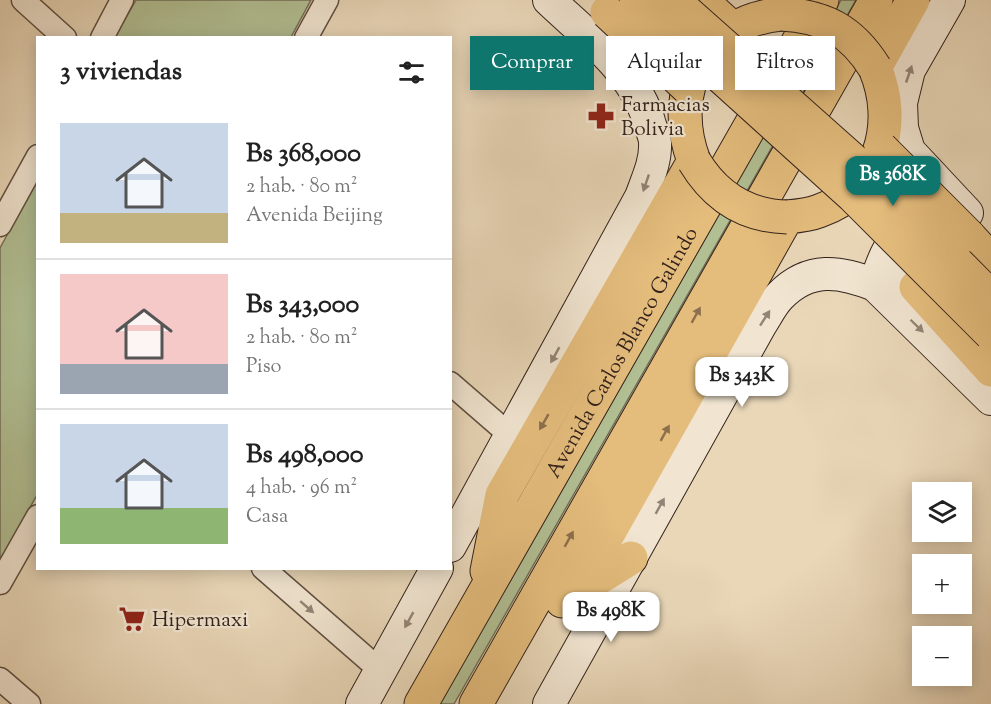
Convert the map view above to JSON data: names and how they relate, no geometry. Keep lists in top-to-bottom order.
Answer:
{
  "streets": {
    "main road": ["Avenida Carlos Blanco Galindo"]
  },
  "places": {
    "pharmacy": ["Farmacias Bolivia"],
    "supermarket": ["Hipermaxi"]
  },
  "page": {
    "chip": ["Comprar", "Alquilar", "Filtros"],
    "heading": "3 viviendas",
    "list": [
      {
        "name": "Bs 368,000",
        "note": "2 hab. · 80 m² · Avenida Beijing"
      },
      {
        "name": "Bs 343,000",
        "note": "2 hab. · 80 m² · Piso"
      },
      {
        "name": "Bs 498,000",
        "note": "4 hab. · 96 m² · Casa"
      }
    ],
    "price": ["Bs 368K", "Bs 343K", "Bs 498K"],
    "map_buttons": ["+", "−"]
  }
}
